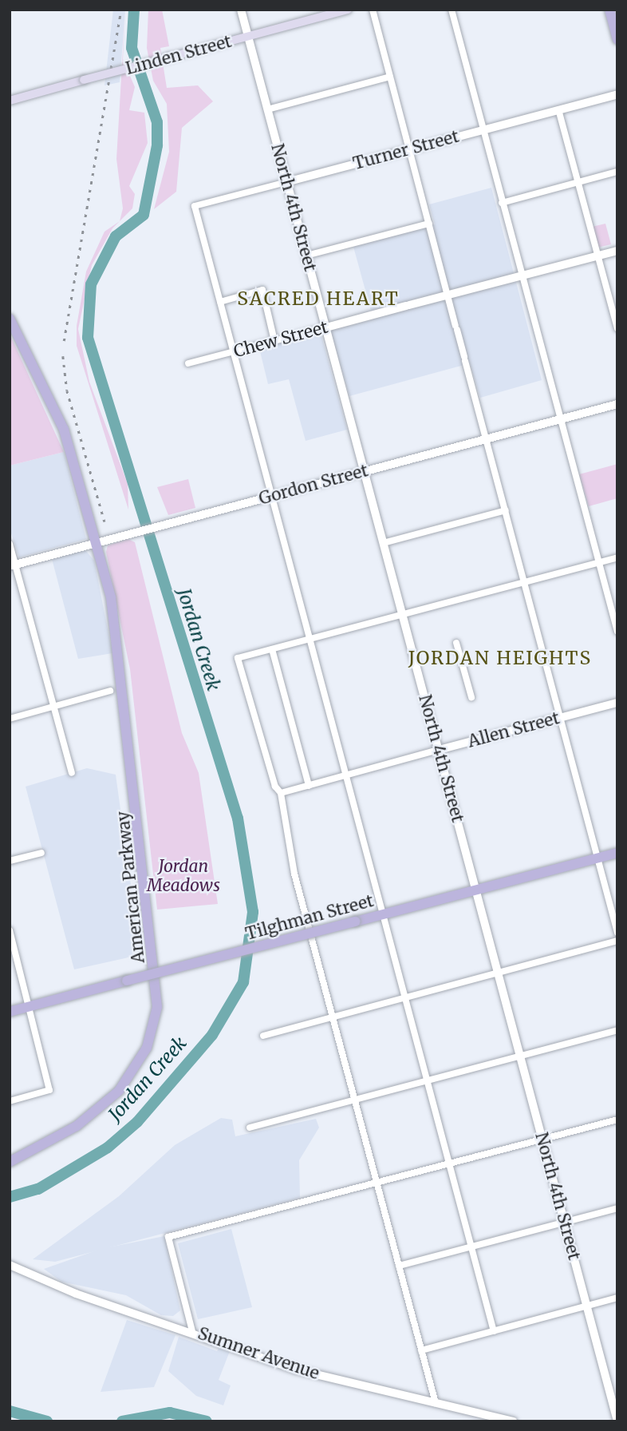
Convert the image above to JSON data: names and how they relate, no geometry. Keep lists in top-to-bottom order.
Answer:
{
  "streets": {
    "main road": ["Linden Street", "American Parkway", "Tilghman Street"],
    "street": [
      "Turner Street",
      "North 4th Street",
      "Chew Street",
      "Gordon Street",
      "Allen Street",
      "Sumner Avenue"
    ]
  },
  "crossings": [
    ["Linden Street", "North 4th Street"],
    ["Turner Street", "North 4th Street"],
    ["North 4th Street", "Chew Street"],
    ["North 4th Street", "Gordon Street"],
    ["North 4th Street", "Allen Street"],
    ["North 4th Street", "Tilghman Street"],
    ["Gordon Street", "American Parkway"]
  ],
  "districts": ["SACRED HEART", "JORDAN HEIGHTS"],
  "water": ["Jordan Creek"],
  "parks": ["Jordan Meadows"]
}
